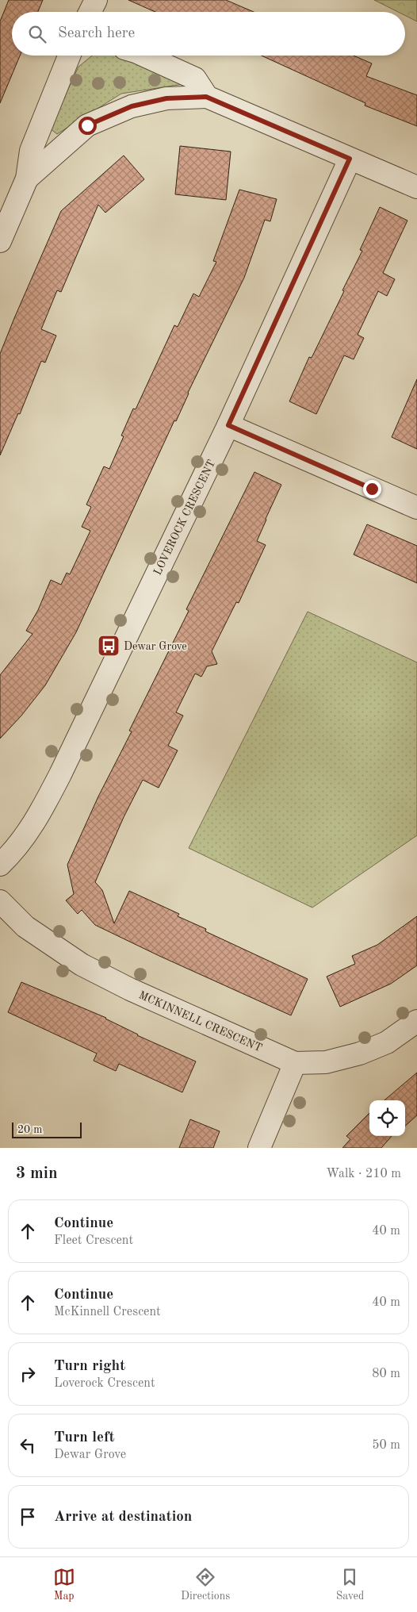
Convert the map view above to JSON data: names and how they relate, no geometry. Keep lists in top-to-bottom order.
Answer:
{
  "streets": {
    "street": ["LOVEROCK CRESCENT", "MCKINNELL CRESCENT"]
  },
  "places": {
    "bus stop": ["Dewar Grove"]
  },
  "scale_bar": "20 m",
  "page": {
    "search": "Search here",
    "scale": "20 m",
    "heading": ["3 min", "Walk · 210 m"],
    "list": [
      ["Continue", "Fleet Crescent", "40 m"],
      ["Continue", "McKinnell Crescent", "40 m"],
      ["Turn right", "Loverock Crescent", "80 m"],
      ["Turn left", "Dewar Grove", "50 m"],
      "Arrive at destination"
    ],
    "nav": ["Map", "Directions", "Saved"]
  }
}
